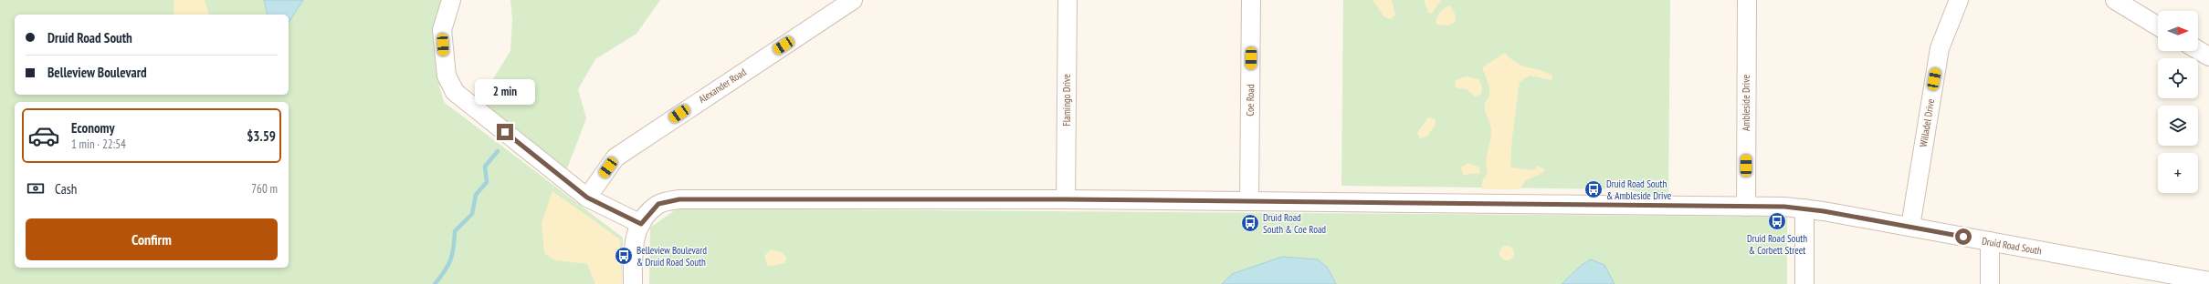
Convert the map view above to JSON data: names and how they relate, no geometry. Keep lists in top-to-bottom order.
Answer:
{
  "streets": {
    "street": [
      "Alexander Road",
      "Flamingo Drive",
      "Coe Road",
      "Ambleside Drive",
      "Willadel Drive",
      "Druid Road South"
    ]
  },
  "crossings": [
    ["Flamingo Drive", "Druid Road South"],
    ["Coe Road", "Druid Road South"],
    ["Ambleside Drive", "Druid Road South"],
    ["Willadel Drive", "Druid Road South"]
  ],
  "places": {
    "bus stop": [
      "Druid Road South & Ambleside Drive",
      "Druid Road South & Corbett Street",
      "Druid Road South & Coe Road",
      "Belleview Boulevard & Druid Road South"
    ]
  },
  "north": "right",
  "page": {
    "map_buttons": "+",
    "banner": ["Druid Road South", "Belleview Boulevard"],
    "bubble": "2 min",
    "list": [
      {
        "name": "Economy",
        "note": "1 min · 22:54",
        "value": "$3.59"
      }
    ],
    "pay": ["Cash", "760 m"],
    "buttons": "Confirm"
  }
}
